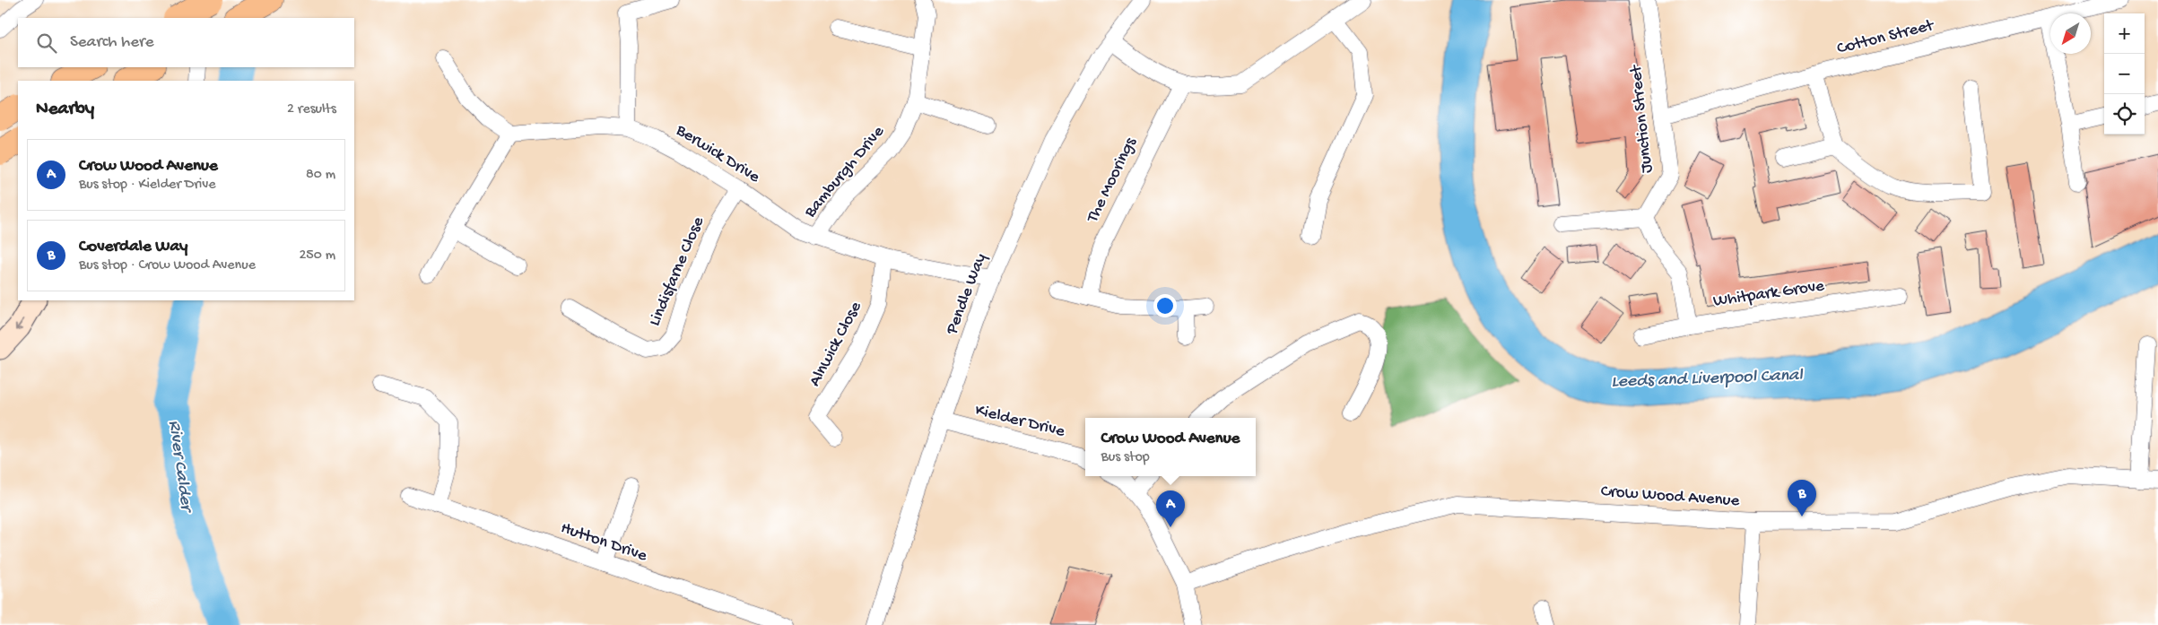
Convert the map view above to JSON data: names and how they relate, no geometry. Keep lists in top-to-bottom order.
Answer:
{
  "streets": {
    "street": [
      "Cotton Street",
      "Junction Street",
      "Berwick Drive",
      "Bamburgh Drive",
      "The Moorings",
      "Lindisfarne Close",
      "Pendle Way",
      "Whitpark Grove",
      "Alnwick Close",
      "Kielder Drive",
      "Crow Wood Avenue",
      "Hutton Drive"
    ]
  },
  "crossings": [
    ["Cotton Street", "Junction Street"],
    ["Berwick Drive", "Bamburgh Drive"],
    ["Berwick Drive", "Lindisfarne Close"],
    ["Berwick Drive", "Pendle Way"],
    ["Berwick Drive", "Alnwick Close"],
    ["Pendle Way", "Kielder Drive"]
  ],
  "water": ["Leeds and Liverpool Canal", "River Calder"],
  "north": "bottom left",
  "page": {
    "map_buttons": ["+", "−"],
    "search": "Search here",
    "heading": ["Nearby", "2 results"],
    "list": [
      {
        "mark": "A",
        "name": "Crow Wood Avenue",
        "note": "Bus stop · Kielder Drive",
        "value": "80 m"
      },
      {
        "mark": "B",
        "name": "Coverdale Way",
        "note": "Bus stop · Crow Wood Avenue",
        "value": "250 m"
      }
    ],
    "popup": ["Crow Wood Avenue", "Bus stop"],
    "pins": ["B", "A"]
  }
}
